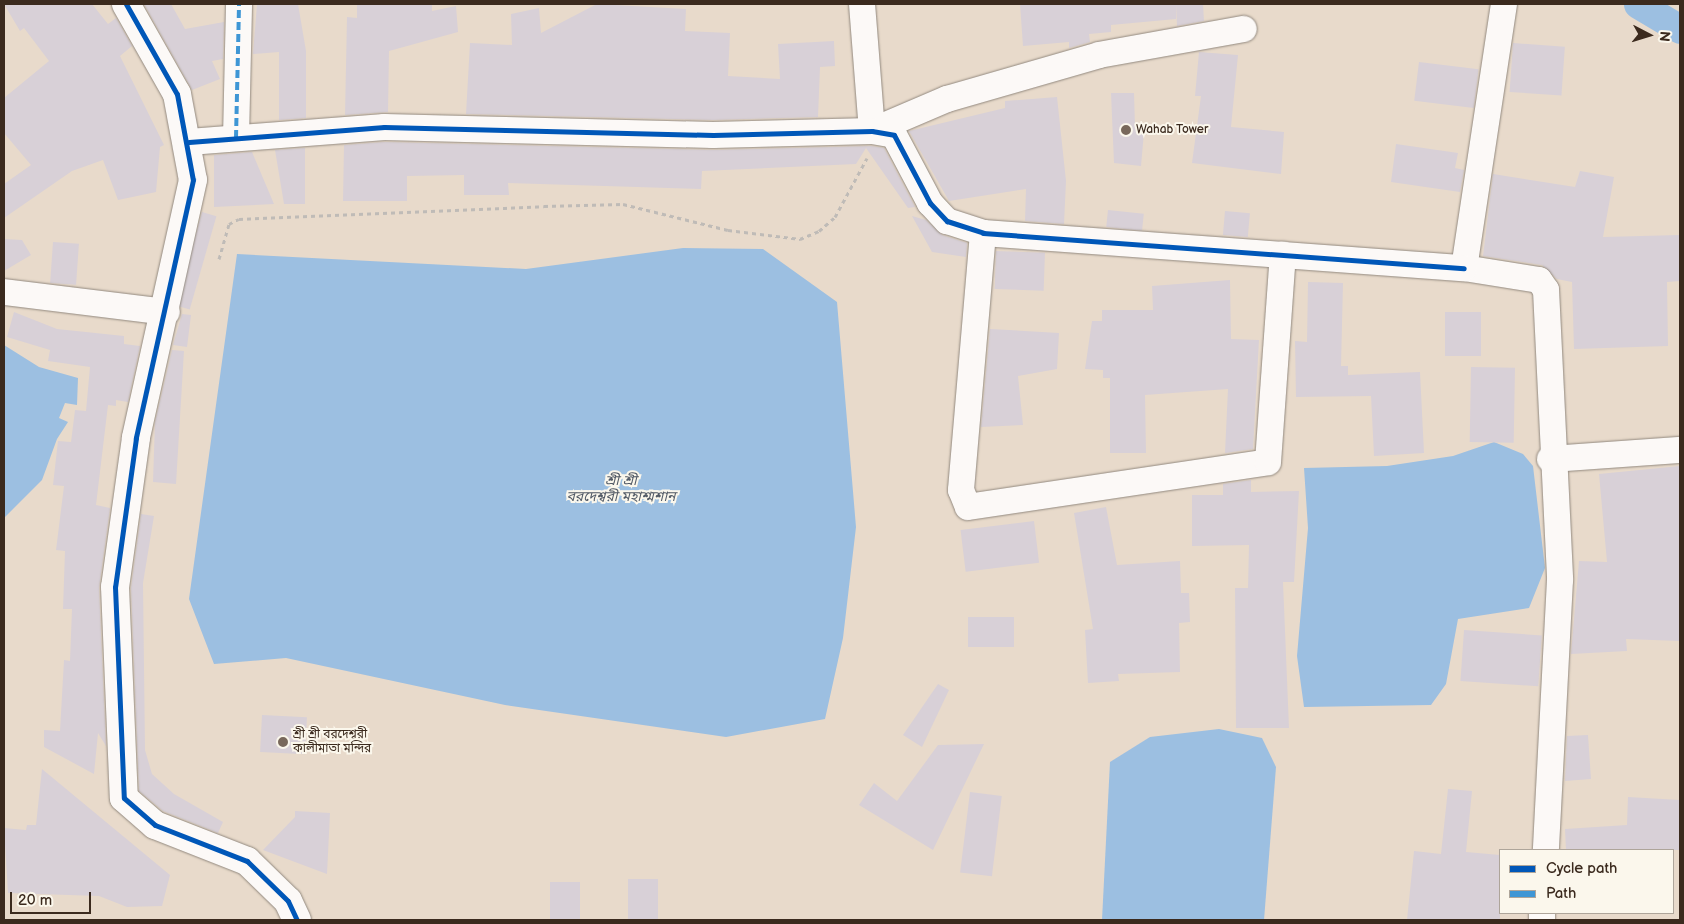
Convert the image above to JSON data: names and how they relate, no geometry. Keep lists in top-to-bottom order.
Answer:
{
  "water": ["শ্রী শ্রী বরদেশ্বরী মহাশ্মশান"],
  "places": ["Wahab Tower", "শ্রী শ্রী বরদেশ্বরী কালীমাতা মন্দির"],
  "legend": ["Cycle path", "Path"],
  "scale_bar": "20 m",
  "north": "right"
}
